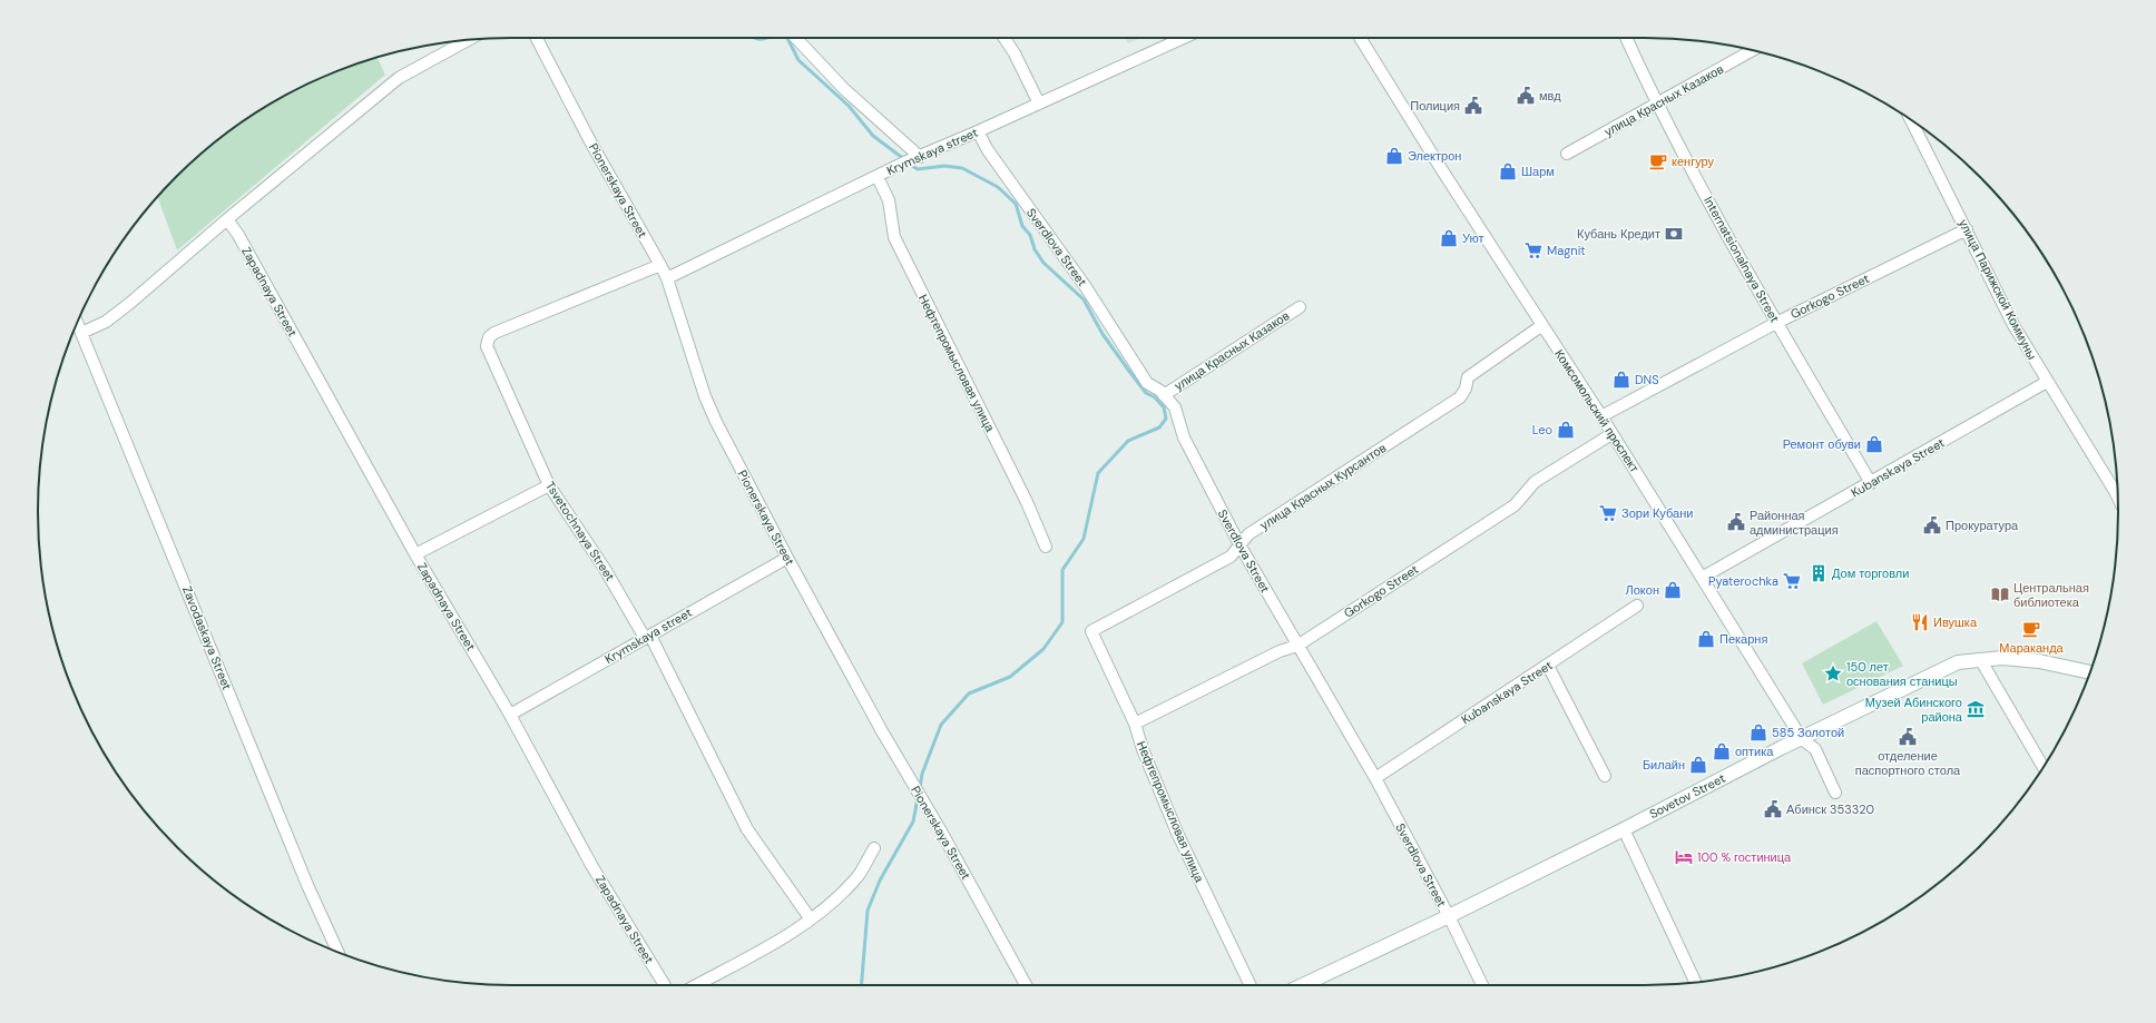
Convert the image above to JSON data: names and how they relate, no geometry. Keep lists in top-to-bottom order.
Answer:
{
  "streets": {
    "main road": ["Sovetov Street"],
    "street": [
      "улица Красных Казаков",
      "Krymskaya street",
      "Pionerskaya Street",
      "Sverdlova Street",
      "Internatsionalnaya Street",
      "улица Парижской Коммуны",
      "Zapadnaya Street",
      "Gorkogo Street",
      "Нефтепромысловая улица",
      "Комсомольский проспект",
      "Kubanskaya Street",
      "улица Красных Курсантов",
      "Tsvetochnaya Street",
      "Zavodaskaya Street"
    ]
  },
  "crossings": [
    ["улица Красных Казаков", "Sverdlova Street"],
    ["улица Красных Казаков", "Internatsionalnaya Street"],
    ["Krymskaya street", "Pionerskaya Street"],
    ["Krymskaya street", "Sverdlova Street"],
    ["Krymskaya street", "Zapadnaya Street"],
    ["Krymskaya street", "Нефтепромысловая улица"],
    ["Krymskaya street", "Tsvetochnaya Street"],
    ["Pionerskaya Street", "Tsvetochnaya Street"],
    ["Sverdlova Street", "Gorkogo Street"],
    ["Sverdlova Street", "Kubanskaya Street"],
    ["Sverdlova Street", "улица Красных Курсантов"],
    ["Sverdlova Street", "Sovetov Street"],
    ["Internatsionalnaya Street", "Gorkogo Street"],
    ["Internatsionalnaya Street", "Kubanskaya Street"],
    ["улица Парижской Коммуны", "Gorkogo Street"],
    ["улица Парижской Коммуны", "Kubanskaya Street"],
    ["Gorkogo Street", "Нефтепромысловая улица"],
    ["Gorkogo Street", "Комсомольский проспект"],
    ["Нефтепромысловая улица", "улица Красных Курсантов"],
    ["Комсомольский проспект", "Kubanskaya Street"],
    ["Комсомольский проспект", "улица Красных Курсантов"],
    ["Комсомольский проспект", "Sovetov Street"]
  ],
  "places": {
    "public building": [
      "мвд",
      "Полиция",
      "Районная администрация",
      "Прокуратура",
      "отделение паспортного стола",
      "Абинск 353320"
    ],
    "shop": [
      "Электрон",
      "Шарм",
      "Уют",
      "DNS",
      "Leo",
      "Ремонт обуви",
      "Локон",
      "Пекарня",
      "585 Золотой",
      "оптика",
      "Билайн"
    ],
    "cafe": ["кенгуру", "Мараканда"],
    "bank": ["Кубань Кредит"],
    "supermarket": ["Magnit", "Зори Кубани", "Pyaterochka"],
    "building": ["Дом торговли"],
    "library": ["Центральная библиотека"],
    "restaurant": ["Ивушка"],
    "place": ["150 лет основания станицы"],
    "museum": ["Музей Абинского района"],
    "hotel": ["100 % гостиница"]
  }
}
